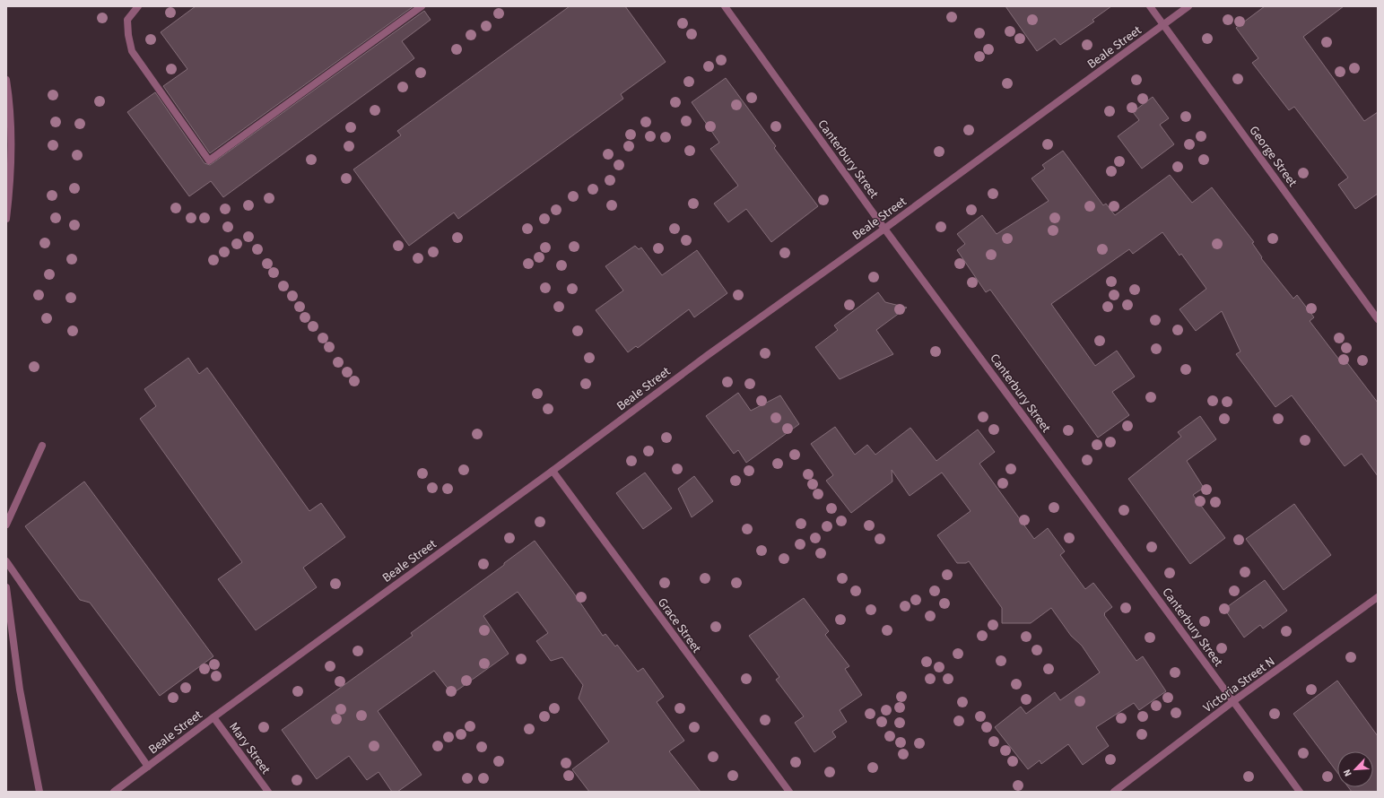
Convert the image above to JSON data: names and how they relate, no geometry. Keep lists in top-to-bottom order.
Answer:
{
  "streets": {
    "street": [
      "Beale Street",
      "George Street",
      "Canterbury Street",
      "Grace Street",
      "Victoria Street N",
      "Mary Street"
    ]
  },
  "crossings": [
    ["Beale Street", "George Street"],
    ["Beale Street", "Canterbury Street"],
    ["Beale Street", "Grace Street"],
    ["Beale Street", "Mary Street"],
    ["Canterbury Street", "Victoria Street N"]
  ],
  "north": "bottom left"
}
